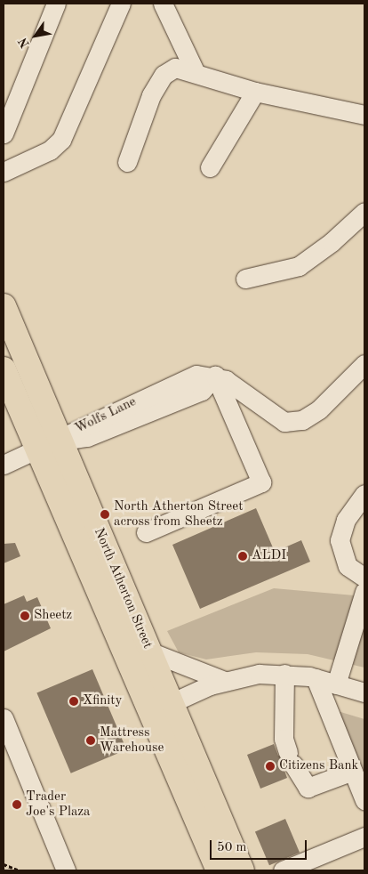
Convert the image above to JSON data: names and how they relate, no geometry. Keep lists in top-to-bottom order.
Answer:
{
  "streets": {
    "main road": ["North Atherton Street"],
    "street": ["Wolfs Lane"]
  },
  "crossings": [
    ["Wolfs Lane", "North Atherton Street"]
  ],
  "places": [
    "North Atherton Street across from Sheetz",
    "ALDI",
    "Sheetz",
    "Xfinity",
    "Mattress Warehouse",
    "Citizens Bank",
    "Trader Joe's Plaza"
  ],
  "scale_bar": "50 m",
  "north": "bottom left"
}
